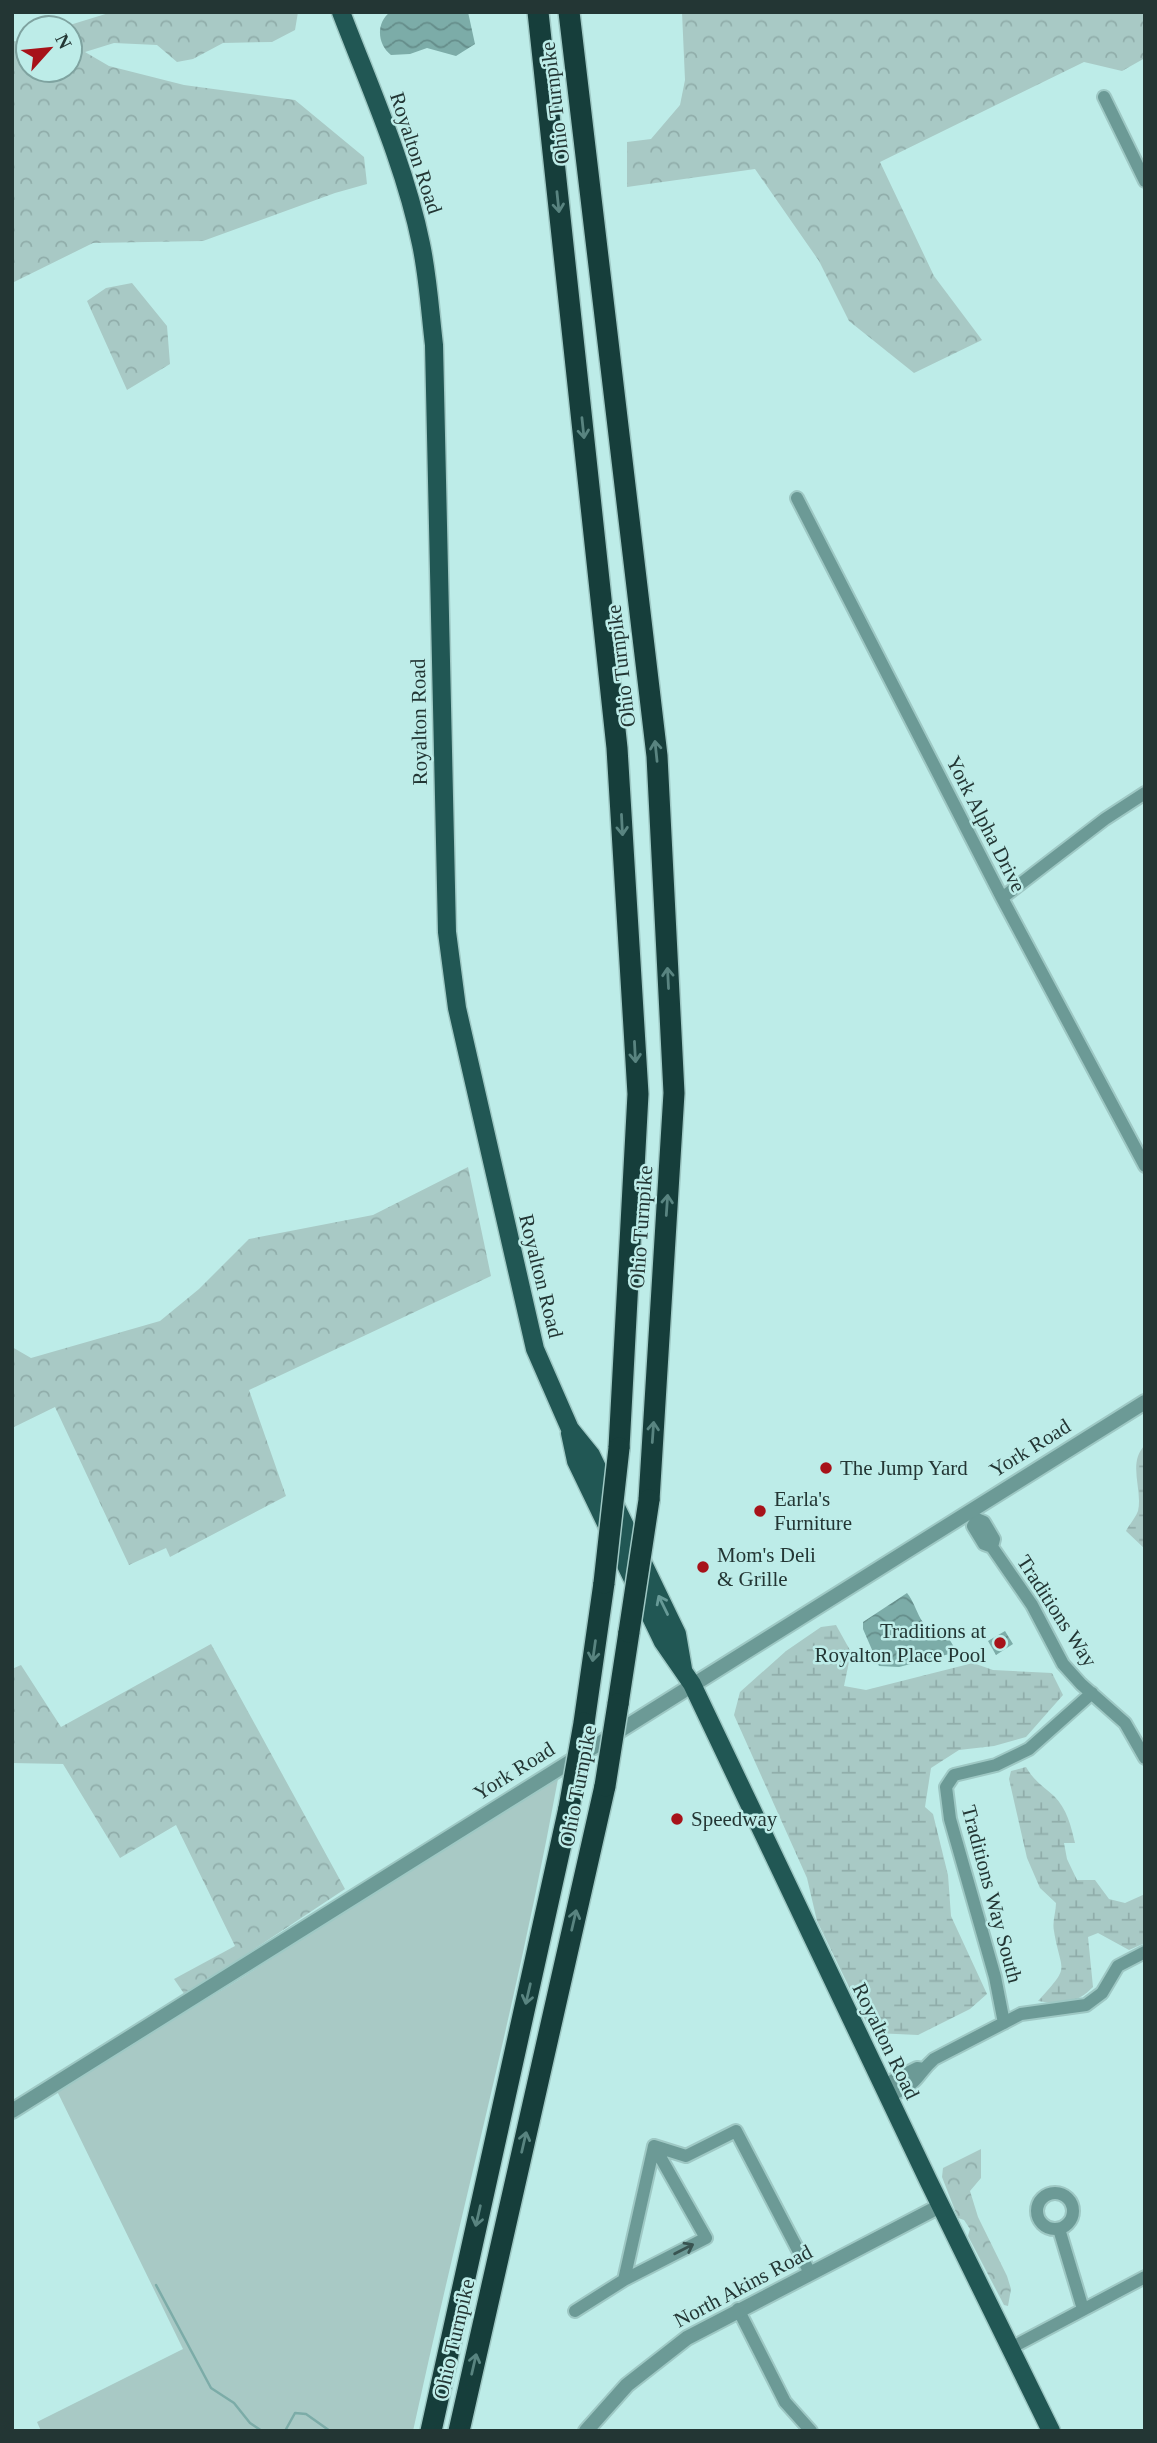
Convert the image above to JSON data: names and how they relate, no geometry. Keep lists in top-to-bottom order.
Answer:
{
  "streets": {
    "highway": ["Ohio Turnpike"],
    "main road": ["Royalton Road"],
    "street": [
      "York Alpha Drive",
      "York Road",
      "Traditions Way",
      "Traditions Way South",
      "North Akins Road"
    ]
  },
  "crossings": [
    ["Royalton Road", "York Road"],
    ["Royalton Road", "North Akins Road"],
    ["York Road", "Traditions Way"],
    ["Traditions Way", "Traditions Way South"]
  ],
  "places": [
    "The Jump Yard",
    "Earla's Furniture",
    "Mom's Deli & Grille",
    "Traditions at Royalton Place Pool",
    "Speedway"
  ],
  "north": "top right"
}
